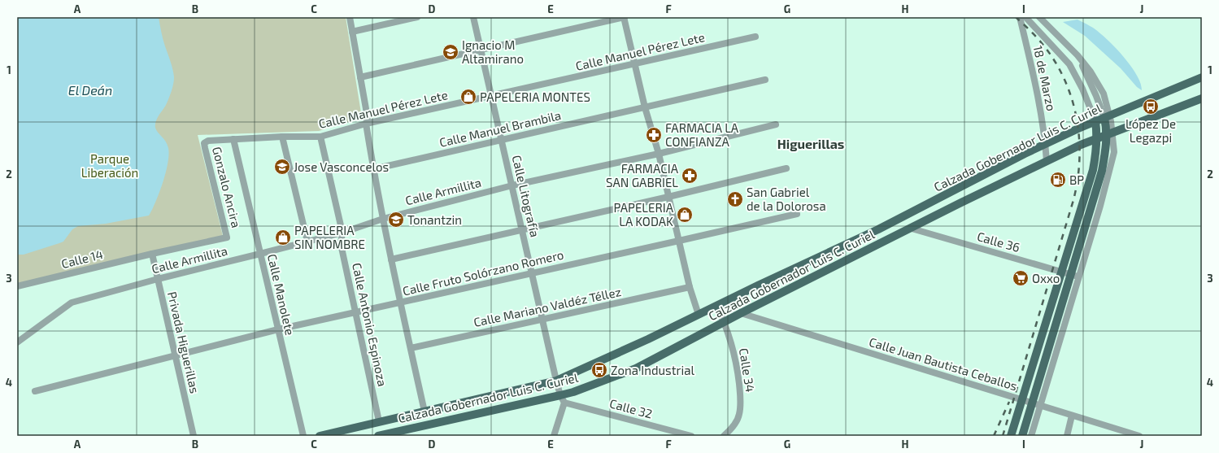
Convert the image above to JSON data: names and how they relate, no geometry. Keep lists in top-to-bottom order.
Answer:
{
  "streets": {
    "main road": ["Calzada Gobernador Luis C. Curiel"],
    "street": [
      "Calle Manuel Pérez Lete",
      "18 de Marzo",
      "Calle Manuel Brambila",
      "Gonzalo Ancira",
      "Calle Armillita",
      "Calle Litografía",
      "Calle 36",
      "Calle 14",
      "Calle Fruto Solórzano Romero",
      "Calle Manolete",
      "Calle Mariano Valdéz Téllez",
      "Calle Antonio Espinoza",
      "Privada Higuerillas",
      "Calle Juan Bautista Ceballos",
      "Calle 34",
      "Calle 32"
    ]
  },
  "crossings": [
    ["Calle Manuel Pérez Lete", "Gonzalo Ancira"],
    ["Calle Manuel Pérez Lete", "Calle Litografía"],
    ["Calle Manuel Pérez Lete", "Calle Manolete"],
    ["Calle Manuel Pérez Lete", "Calle Antonio Espinoza"],
    ["18 de Marzo", "Calzada Gobernador Luis C. Curiel"],
    ["Calle Manuel Brambila", "Calle Litografía"],
    ["Calzada Gobernador Luis C. Curiel", "Calle Litografía"],
    ["Calzada Gobernador Luis C. Curiel", "Calle 36"],
    ["Calzada Gobernador Luis C. Curiel", "Calle Antonio Espinoza"],
    ["Calzada Gobernador Luis C. Curiel", "Calle Juan Bautista Ceballos"],
    ["Calzada Gobernador Luis C. Curiel", "Calle 34"],
    ["Calzada Gobernador Luis C. Curiel", "Calle 32"],
    ["Gonzalo Ancira", "Calle 14"],
    ["Gonzalo Ancira", "Privada Higuerillas"],
    ["Calle Armillita", "Calle Litografía"],
    ["Calle Armillita", "Calle Manolete"],
    ["Calle Armillita", "Calle Antonio Espinoza"],
    ["Calle Armillita", "Privada Higuerillas"],
    ["Calle Litografía", "Calle Fruto Solórzano Romero"],
    ["Calle Litografía", "Calle Mariano Valdéz Téllez"],
    ["Calle Litografía", "Calle 32"],
    ["Calle 14", "Privada Higuerillas"],
    ["Calle Fruto Solórzano Romero", "Calle Manolete"],
    ["Calle Fruto Solórzano Romero", "Calle Antonio Espinoza"],
    ["Calle Fruto Solórzano Romero", "Privada Higuerillas"]
  ],
  "districts": ["Higuerillas"],
  "water": ["El Deán"],
  "parks": ["Parque Liberación"],
  "places": {
    "school or university": ["Ignacio M Altamirano", "Jose Vasconcelos", "Tonantzin"],
    "shop": ["PAPELERIA MONTES", "PAPELERIA LA KODAK", "PAPELERIA SIN NOMBRE"],
    "bus stop": ["López De Legazpi", "Zona Industrial"],
    "pharmacy": ["FARMACIA LA CONFIANZA", "FARMACIA SAN GABRIEL"],
    "fuel station": ["BP"],
    "church": ["San Gabriel de la Dolorosa"],
    "supermarket": ["Oxxo"]
  },
  "grid": {
    "columns": [
      "A",
      "B",
      "C",
      "D",
      "E",
      "F",
      "G",
      "H",
      "I",
      "J"
    ],
    "rows": [
      "1",
      "2",
      "3",
      "4"
    ]
  }
}
